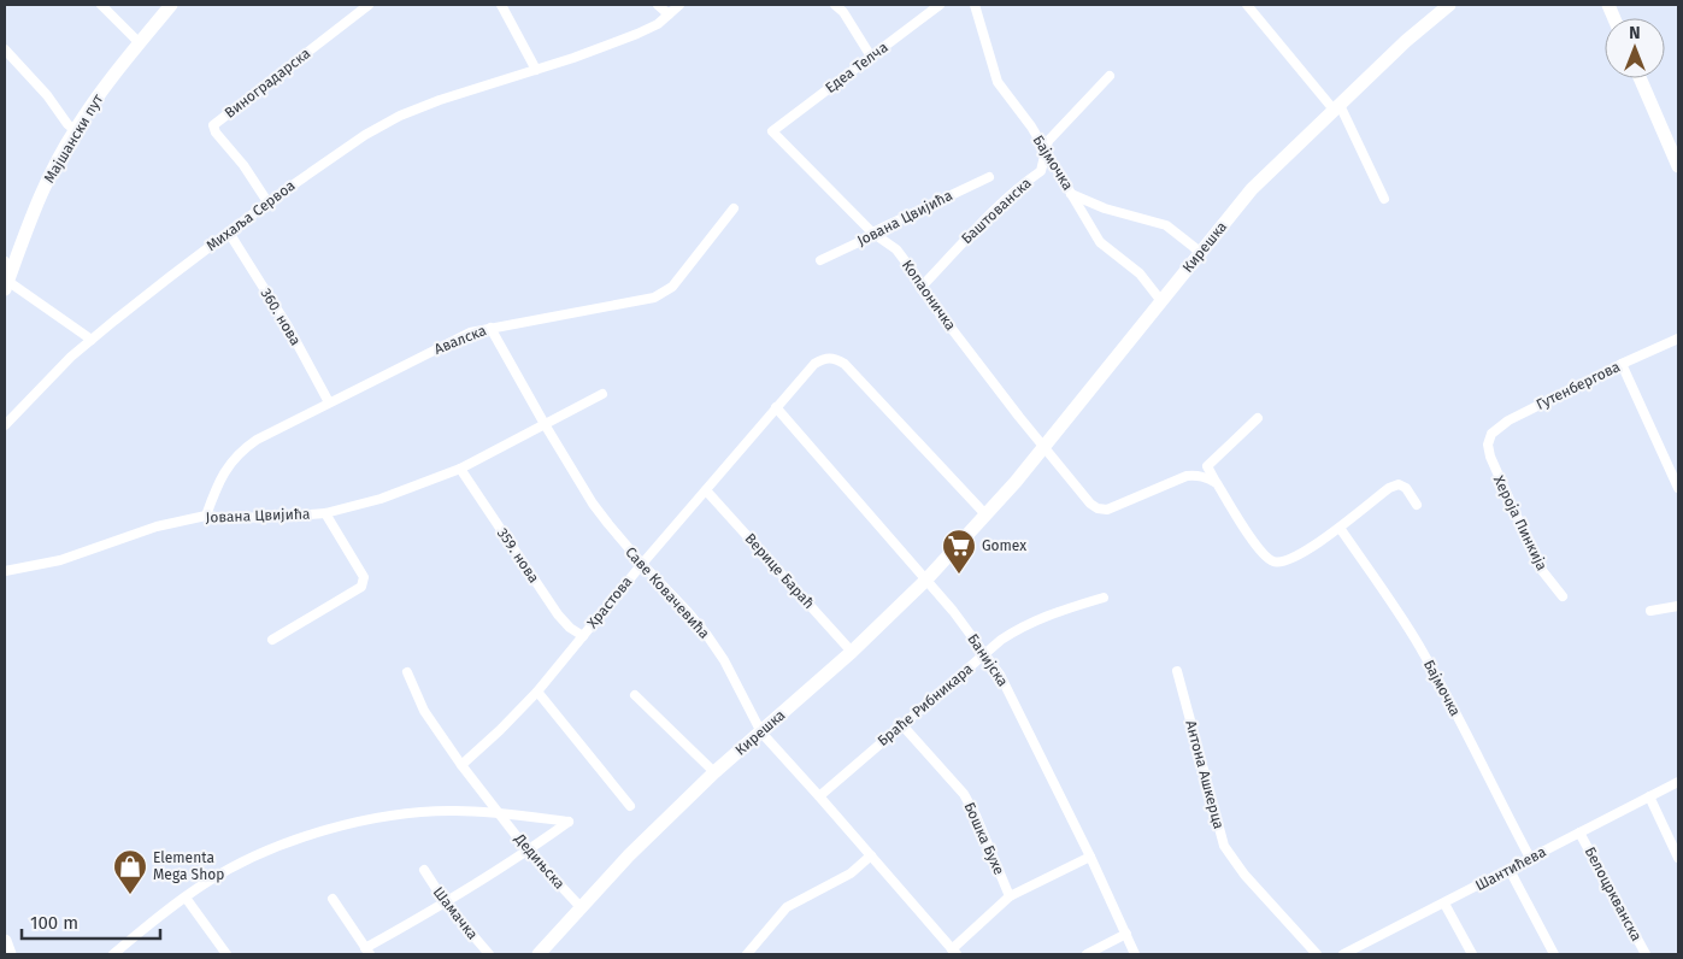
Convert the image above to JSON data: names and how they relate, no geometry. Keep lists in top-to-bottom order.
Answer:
{
  "streets": {
    "street": [
      "Едеа Телча",
      "Виноградарска",
      "Мајшански пут",
      "Бајмочка",
      "Баштованска",
      "Михаља Сервоа",
      "Јована Цвијића",
      "Кирешка",
      "Копаоничка",
      "360. нова",
      "Авалска",
      "Гутенбергова",
      "Хероја Пинкија",
      "359. нова",
      "Верице Бараћ",
      "Саве Ковачевића",
      "Храстова",
      "Банијска",
      "Браће Рибникара",
      "Антона Ашкерца",
      "Бошка Бухе",
      "Дедињска",
      "Шантићева",
      "Белоцркванска",
      "Шамачка"
    ]
  },
  "crossings": [
    ["Едеа Телча", "Копаоничка"],
    ["Виноградарска", "Михаља Сервоа"],
    ["Бајмочка", "Баштованска"],
    ["Бајмочка", "Кирешка"],
    ["Бајмочка", "Шантићева"],
    ["Баштованска", "Копаоничка"],
    ["Михаља Сервоа", "360. нова"],
    ["Јована Цвијића", "Копаоничка"],
    ["Јована Цвијића", "Авалска"],
    ["Јована Цвијића", "359. нова"],
    ["Јована Цвијића", "Саве Ковачевића"],
    ["Кирешка", "Копаоничка"],
    ["Кирешка", "Верице Бараћ"],
    ["Кирешка", "Саве Ковачевића"],
    ["Кирешка", "Банијска"],
    ["Кирешка", "Дедињска"],
    ["360. нова", "Авалска"],
    ["Авалска", "Саве Ковачевића"],
    ["Гутенбергова", "Хероја Пинкија"],
    ["359. нова", "Храстова"],
    ["Верице Бараћ", "Храстова"],
    ["Саве Ковачевића", "Храстова"],
    ["Саве Ковачевића", "Браће Рибникара"],
    ["Храстова", "Банијска"],
    ["Банијска", "Браће Рибникара"],
    ["Браће Рибникара", "Бошка Бухе"],
    ["Шантићева", "Белоцркванска"]
  ],
  "places": {
    "supermarket": ["Gomex"],
    "shop": ["Elementa Mega Shop"]
  },
  "scale_bar": "100 m",
  "north": "top"
}
